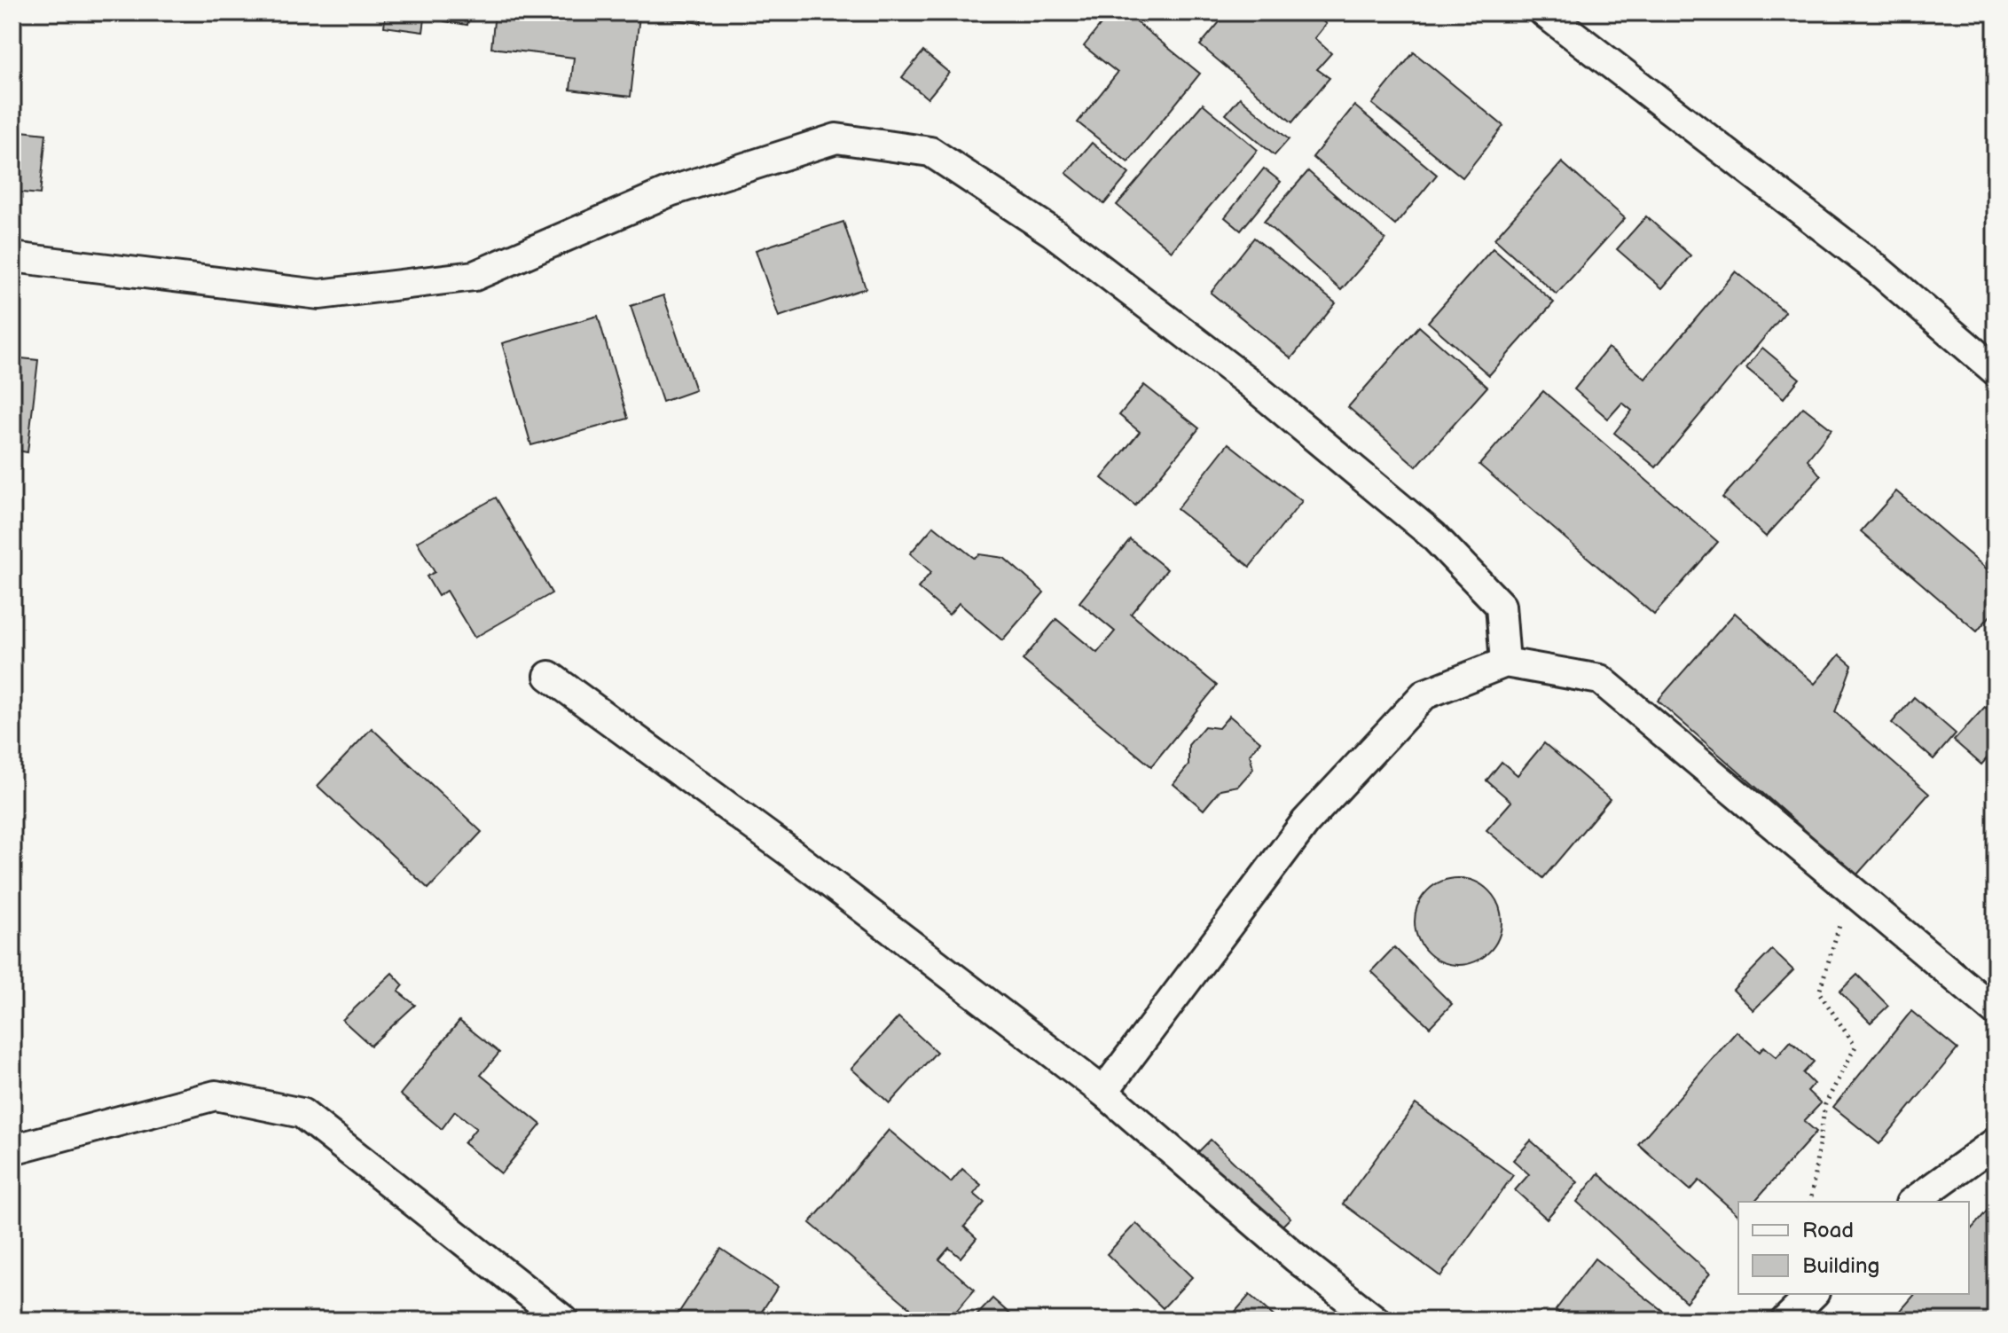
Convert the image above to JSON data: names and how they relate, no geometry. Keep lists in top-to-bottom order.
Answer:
{
  "legend": ["Road", "Building"]
}
